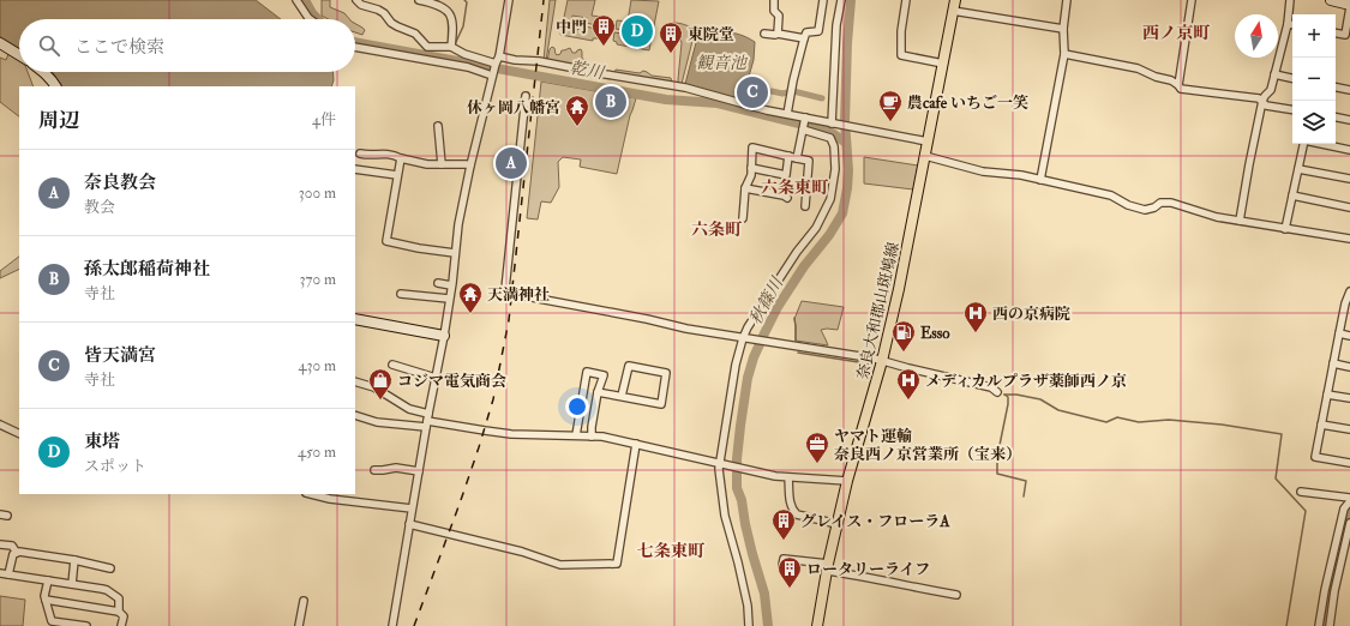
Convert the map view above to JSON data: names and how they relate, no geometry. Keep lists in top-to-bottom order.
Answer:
{
  "streets": {
    "main road": ["奈良大和郡山斑鳩線"]
  },
  "districts": [
    "西ノ京町",
    "六条東町",
    "六条町",
    "七条東町"
  ],
  "water": ["観音池", "乾川", "秋篠川"],
  "places": {
    "building": [
      "中門",
      "東院堂",
      "グレイス・フローラA",
      "ロータリーライフ"
    ],
    "cafe": ["農cafe いちご一笑"],
    "temple": ["休ヶ岡八幡宮", "天満神社"],
    "hospital": ["西の京病院", "メディカルプラザ薬師西ノ京"],
    "fuel station": ["Esso"],
    "shop": ["コジマ電気商会"],
    "office": ["ヤマト運輸 奈良西ノ京営業所（宝来）"]
  },
  "north": "top",
  "page": {
    "pins": [
      "D",
      "C",
      "B",
      "A"
    ],
    "map_buttons": ["+", "−"],
    "search": "ここで検索",
    "heading": ["周辺", "4件"],
    "list": [
      {
        "mark": "A",
        "name": "奈良教会",
        "note": "教会",
        "value": "300 m"
      },
      {
        "mark": "B",
        "name": "孫太郎稲荷神社",
        "note": "寺社",
        "value": "370 m"
      },
      {
        "mark": "C",
        "name": "皆天満宮",
        "note": "寺社",
        "value": "430 m"
      },
      {
        "mark": "D",
        "name": "東塔",
        "note": "スポット",
        "value": "450 m"
      }
    ]
  }
}
